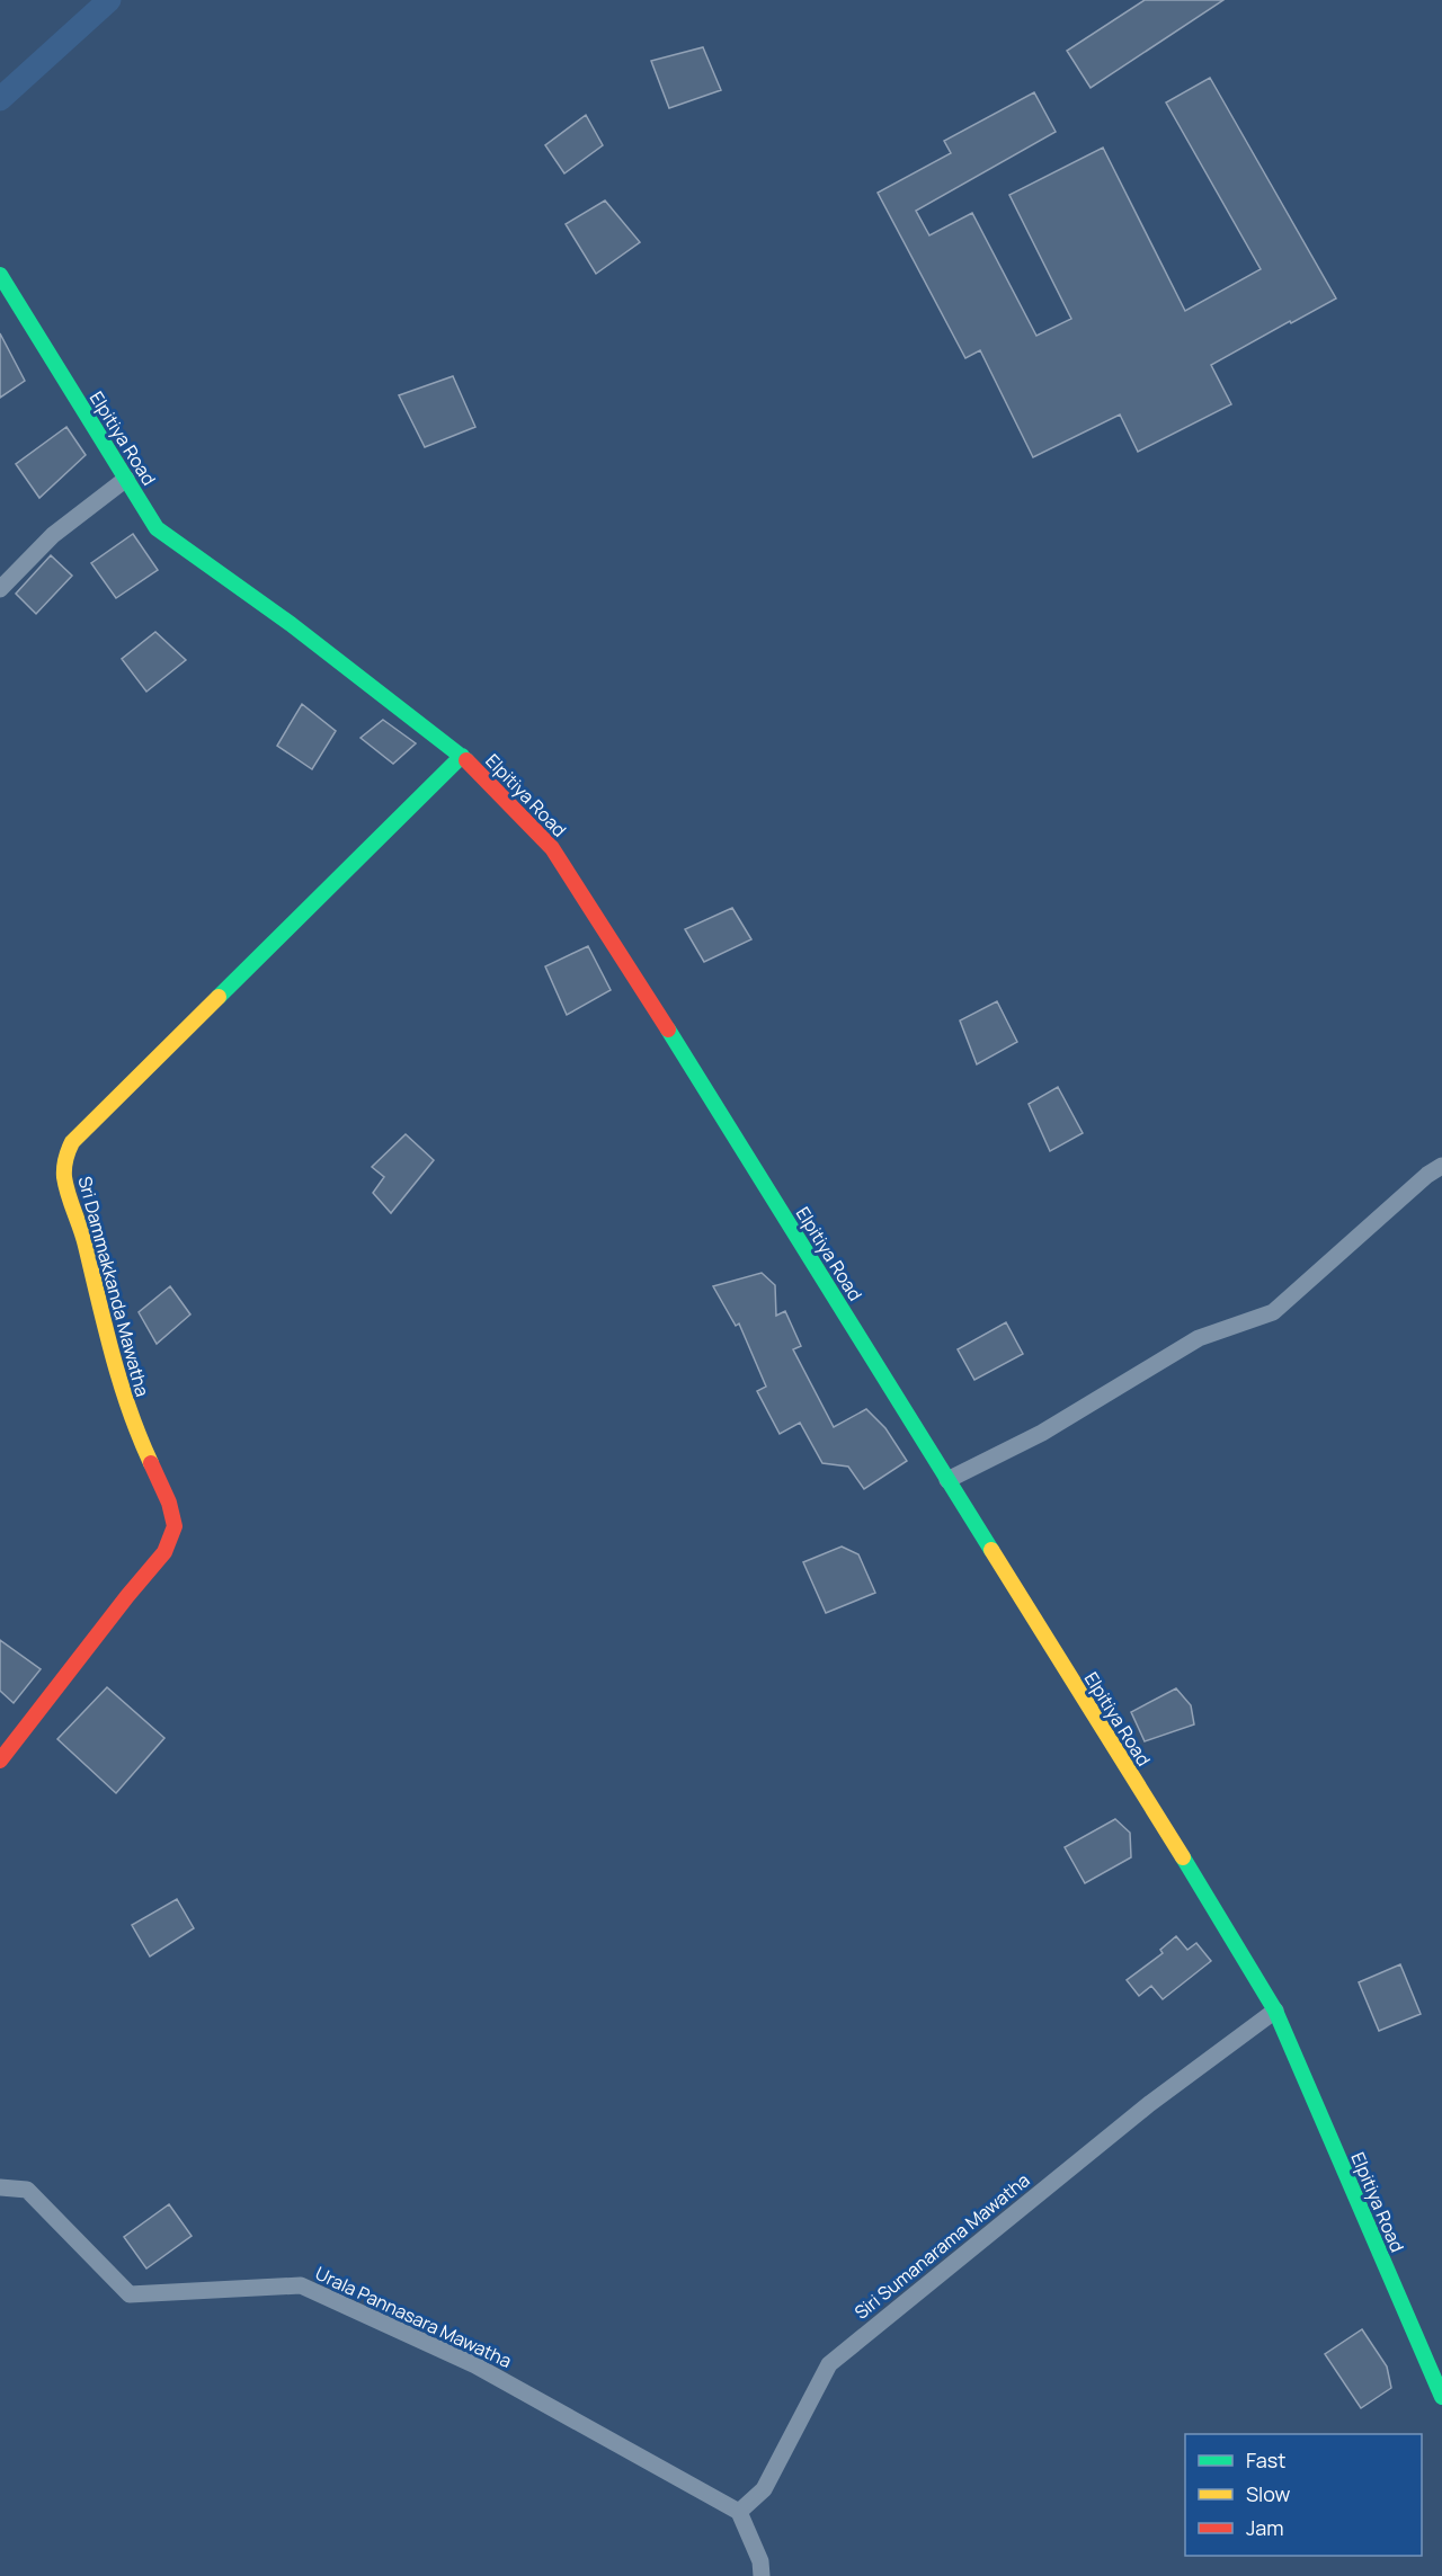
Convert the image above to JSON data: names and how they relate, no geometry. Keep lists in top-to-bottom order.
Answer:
{
  "streets": {
    "main road": ["Elpitiya Road", "Sri Dammakkanda Mawatha"],
    "street": ["Siri Sumanarama Mawatha", "Urala Pannasara Mawatha"]
  },
  "crossings": [
    ["Elpitiya Road", "Sri Dammakkanda Mawatha"],
    ["Elpitiya Road", "Siri Sumanarama Mawatha"],
    ["Siri Sumanarama Mawatha", "Urala Pannasara Mawatha"]
  ],
  "legend": ["Fast", "Slow", "Jam"]
}
